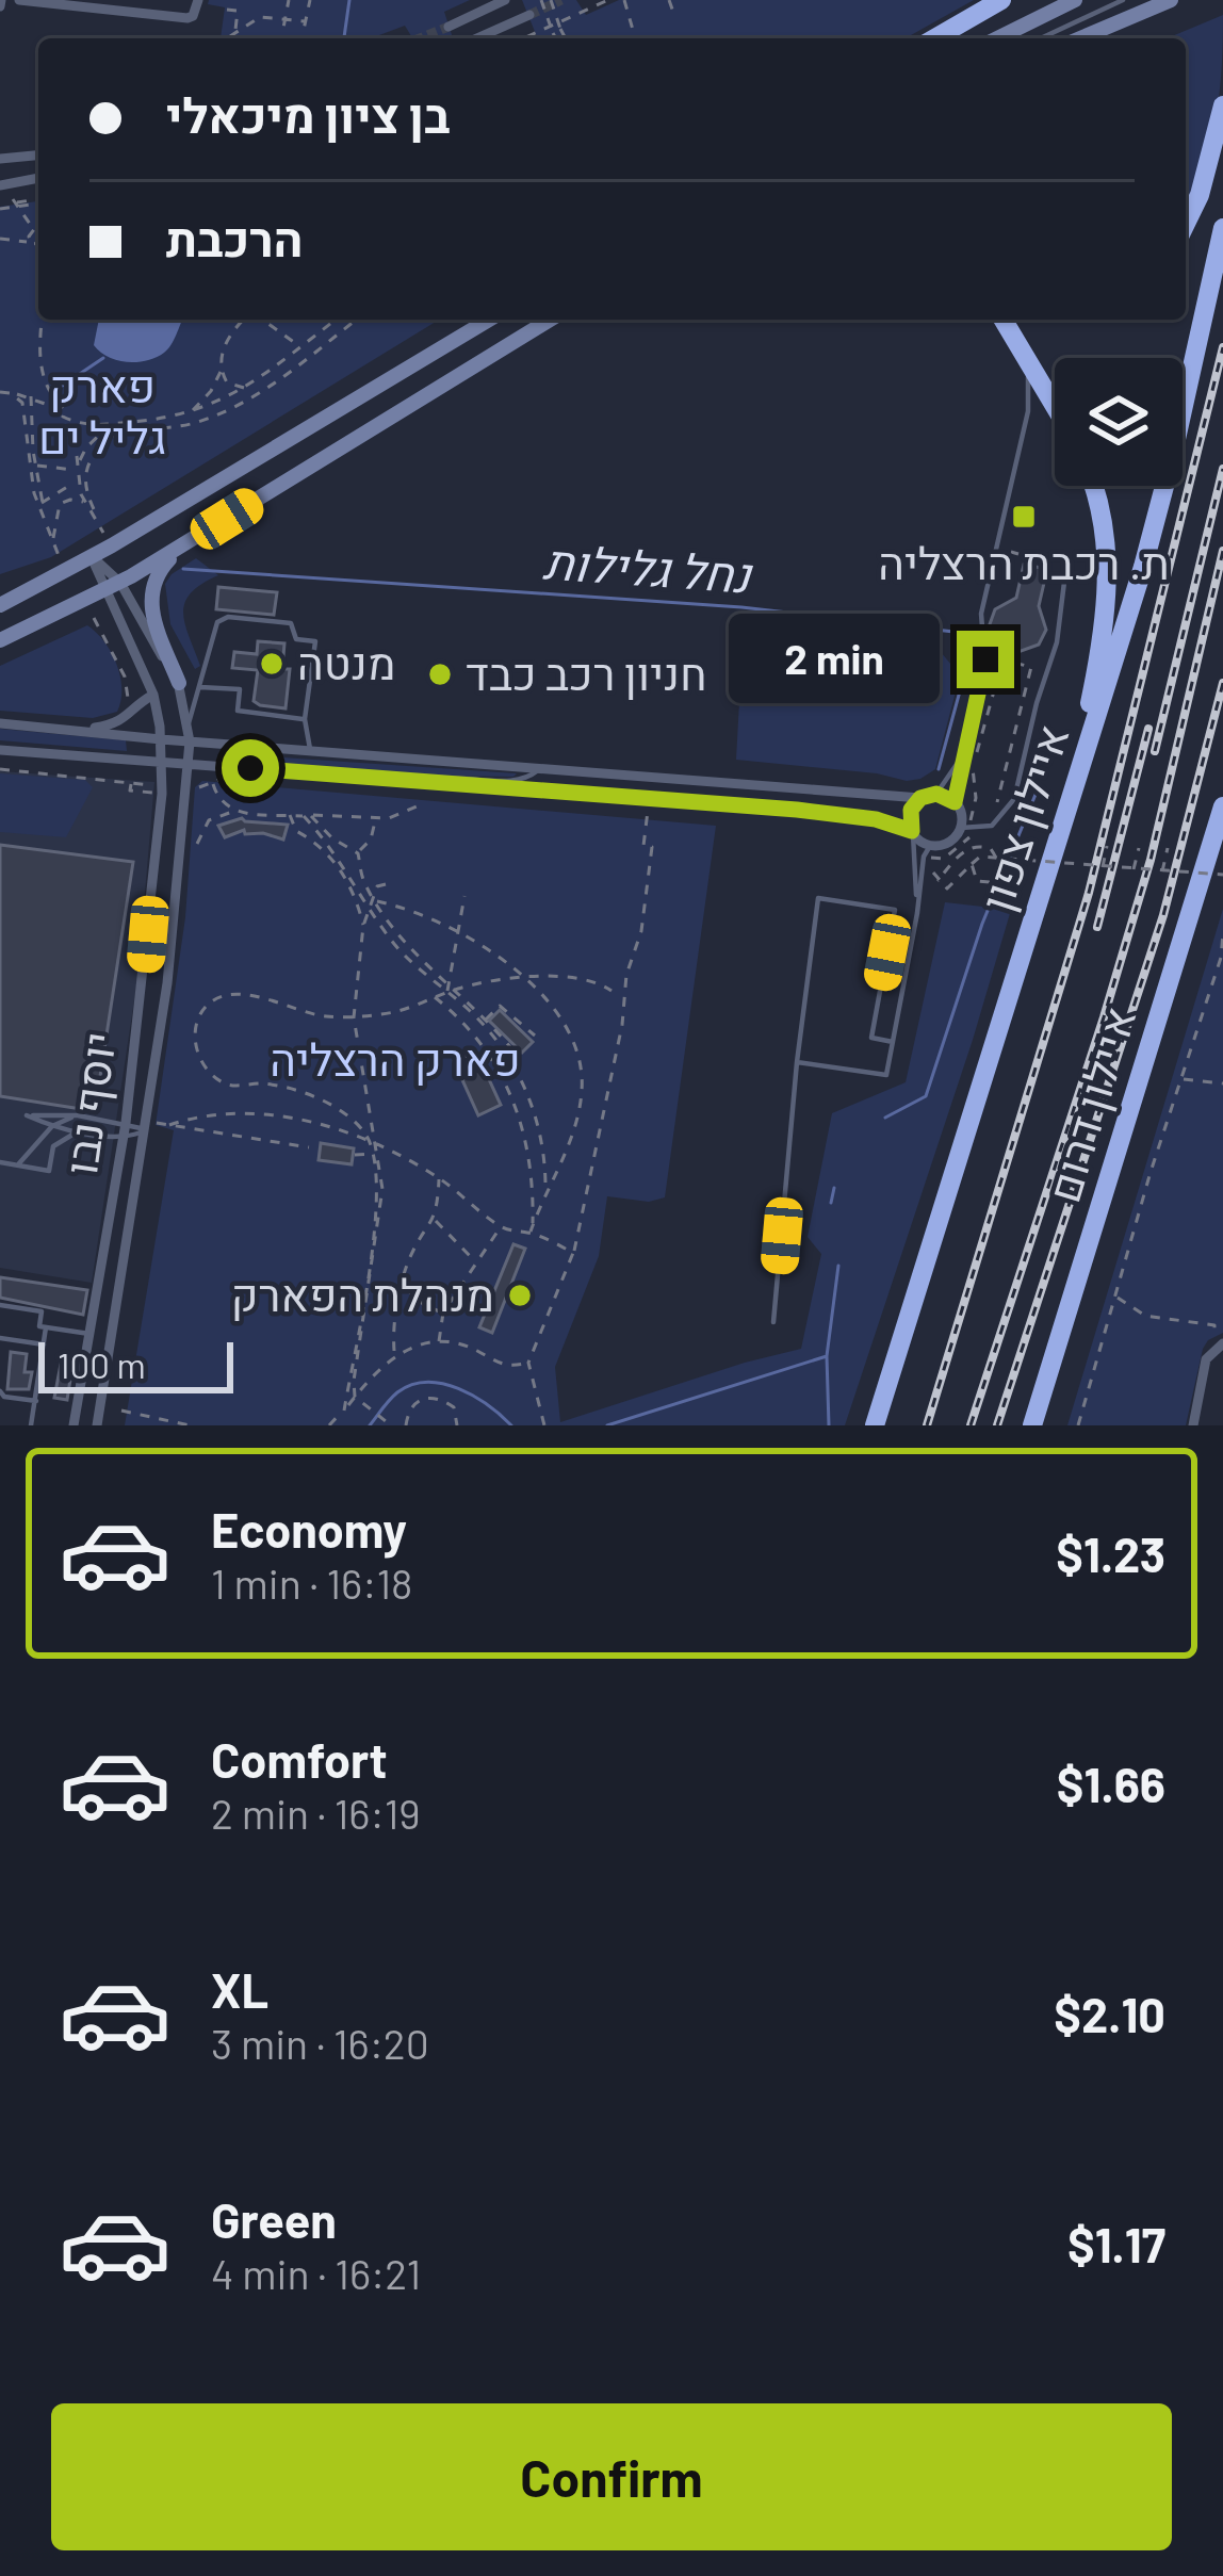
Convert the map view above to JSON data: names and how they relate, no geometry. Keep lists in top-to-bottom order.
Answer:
{
  "streets": {
    "highway": ["איילון צפון", "איילון דרום"],
    "street": ["יוסף נבו"]
  },
  "water": ["נחל גלילות"],
  "parks": ["פארק גליל ים", "פארק הרצליה"],
  "places": {
    "transit": ["ת. רכבת הרצליה"],
    "other": ["מנטה", "חניון רכב כבד", "מנהלת הפארק"]
  },
  "scale_bar": "100 m",
  "page": {
    "banner": ["בן ציון מיכאלי", "הרכבת"],
    "bubble": "2 min",
    "scale": "100 m",
    "list": [
      {
        "name": "Economy",
        "note": "1 min · 16:18",
        "value": "$1.23"
      },
      {
        "name": "Comfort",
        "note": "2 min · 16:19",
        "value": "$1.66"
      },
      {
        "name": "XL",
        "note": "3 min · 16:20",
        "value": "$2.10"
      },
      {
        "name": "Green",
        "note": "4 min · 16:21",
        "value": "$1.17"
      }
    ],
    "buttons": "Confirm"
  }
}
